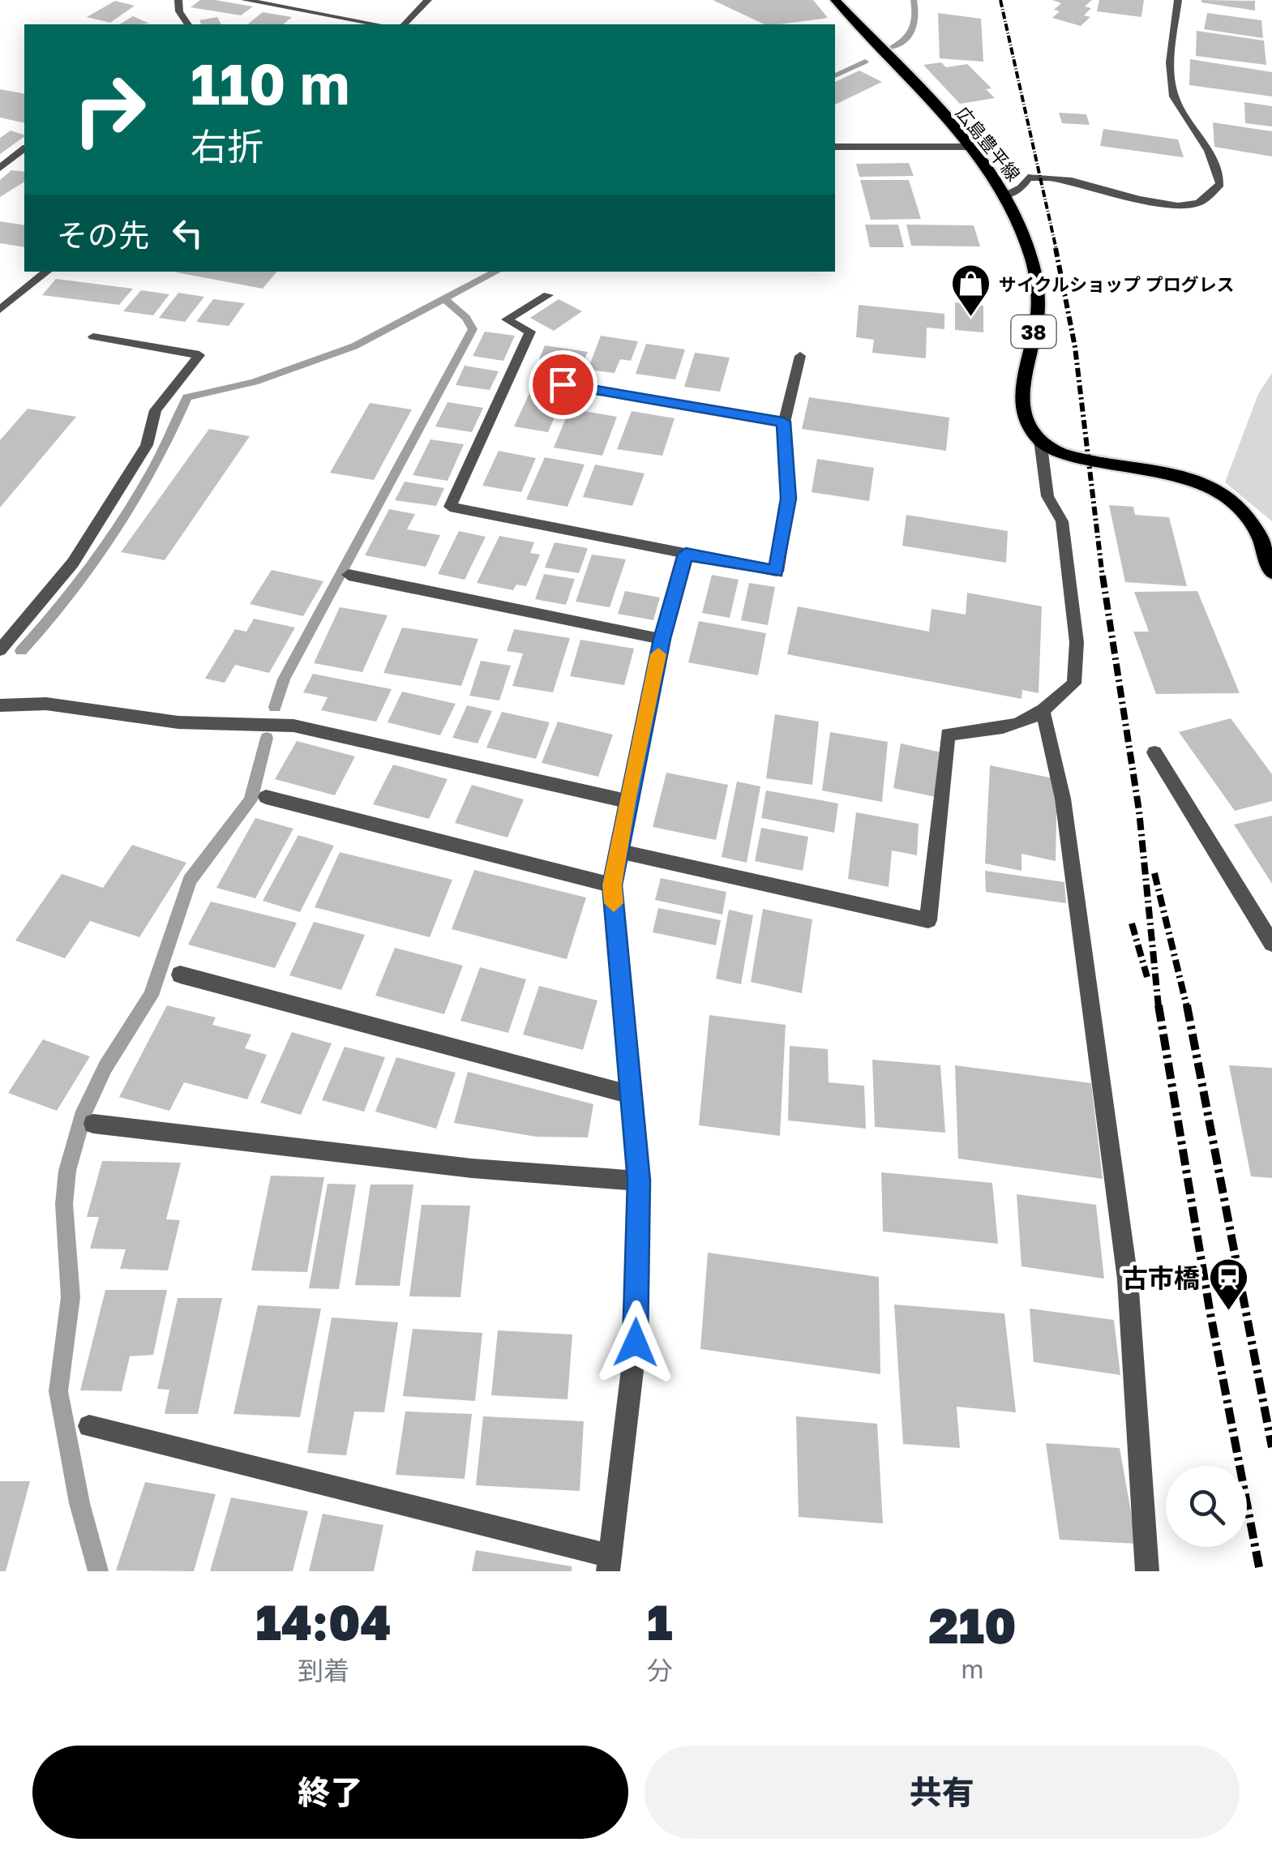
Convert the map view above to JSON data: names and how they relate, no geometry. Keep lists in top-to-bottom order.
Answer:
{
  "streets": {
    "main road": ["広島豊平線", "38"]
  },
  "places": {
    "shop": ["サイクルショップ プログレス"],
    "station": ["古市橋"]
  },
  "page": {
    "turn": ["110 m", "右折"],
    "then": "その先",
    "eta": [
      "14:04",
      "到着",
      "1",
      "分",
      "210",
      "m"
    ],
    "buttons": ["終了", "共有"]
  }
}
